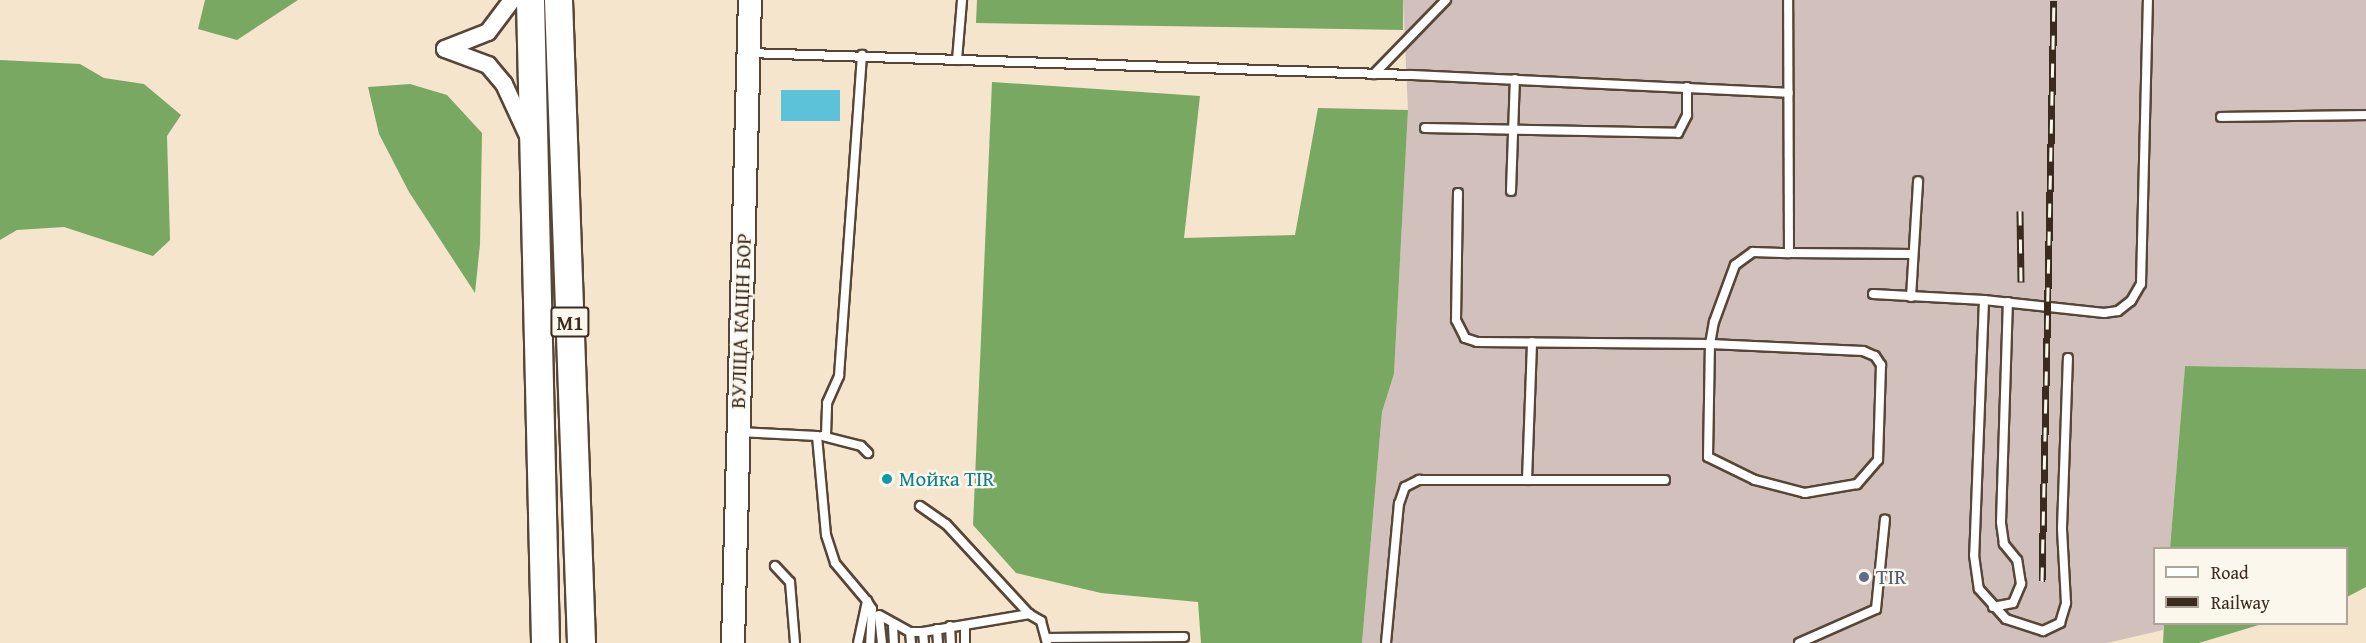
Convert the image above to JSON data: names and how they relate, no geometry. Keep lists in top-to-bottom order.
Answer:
{
  "streets": {
    "highway": ["М1"],
    "main road": ["ВУЛІЦА КАЦІН БОР"]
  },
  "places": ["Мойка TIR", "TIR"],
  "legend": ["Road", "Railway"]
}
